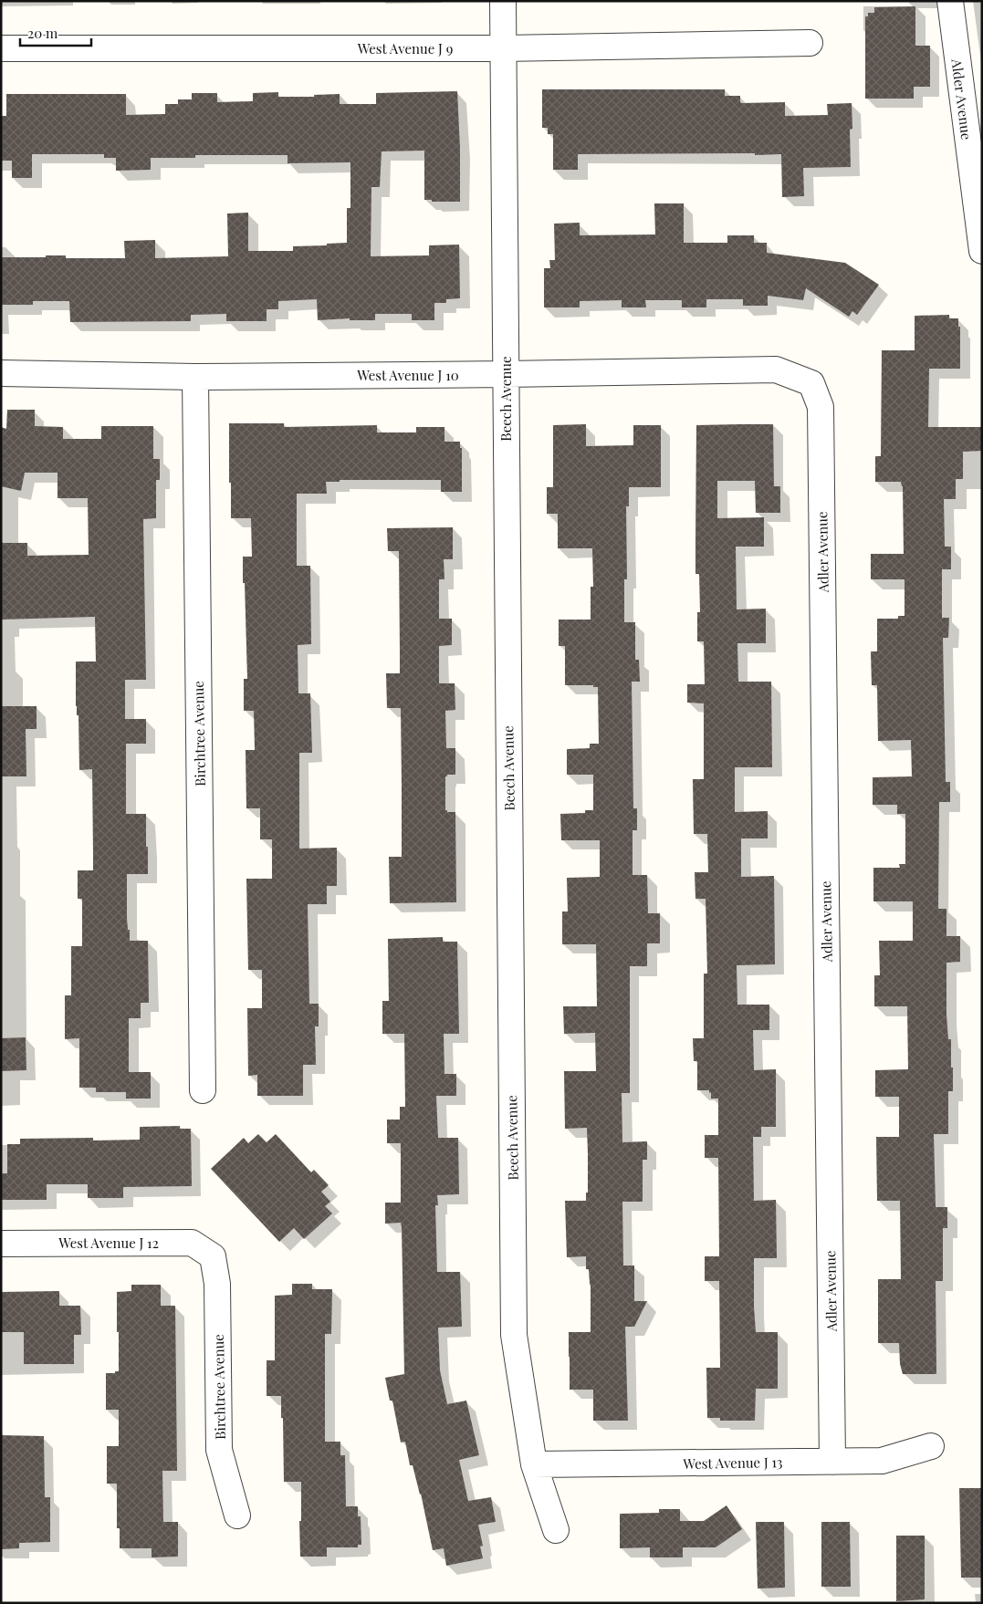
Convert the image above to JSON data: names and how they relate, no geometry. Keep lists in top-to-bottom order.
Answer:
{
  "streets": {
    "street": [
      "West Avenue J 9",
      "Alder Avenue",
      "West Avenue J 10",
      "Beech Avenue",
      "Adler Avenue",
      "Birchtree Avenue",
      "West Avenue J 12",
      "West Avenue J 13"
    ]
  },
  "crossings": [
    ["West Avenue J 9", "Beech Avenue"],
    ["West Avenue J 10", "Beech Avenue"],
    ["West Avenue J 10", "Adler Avenue"],
    ["West Avenue J 10", "Birchtree Avenue"],
    ["Beech Avenue", "West Avenue J 13"],
    ["Adler Avenue", "West Avenue J 13"],
    ["Birchtree Avenue", "West Avenue J 12"]
  ],
  "scale_bar": "20 m"
}
